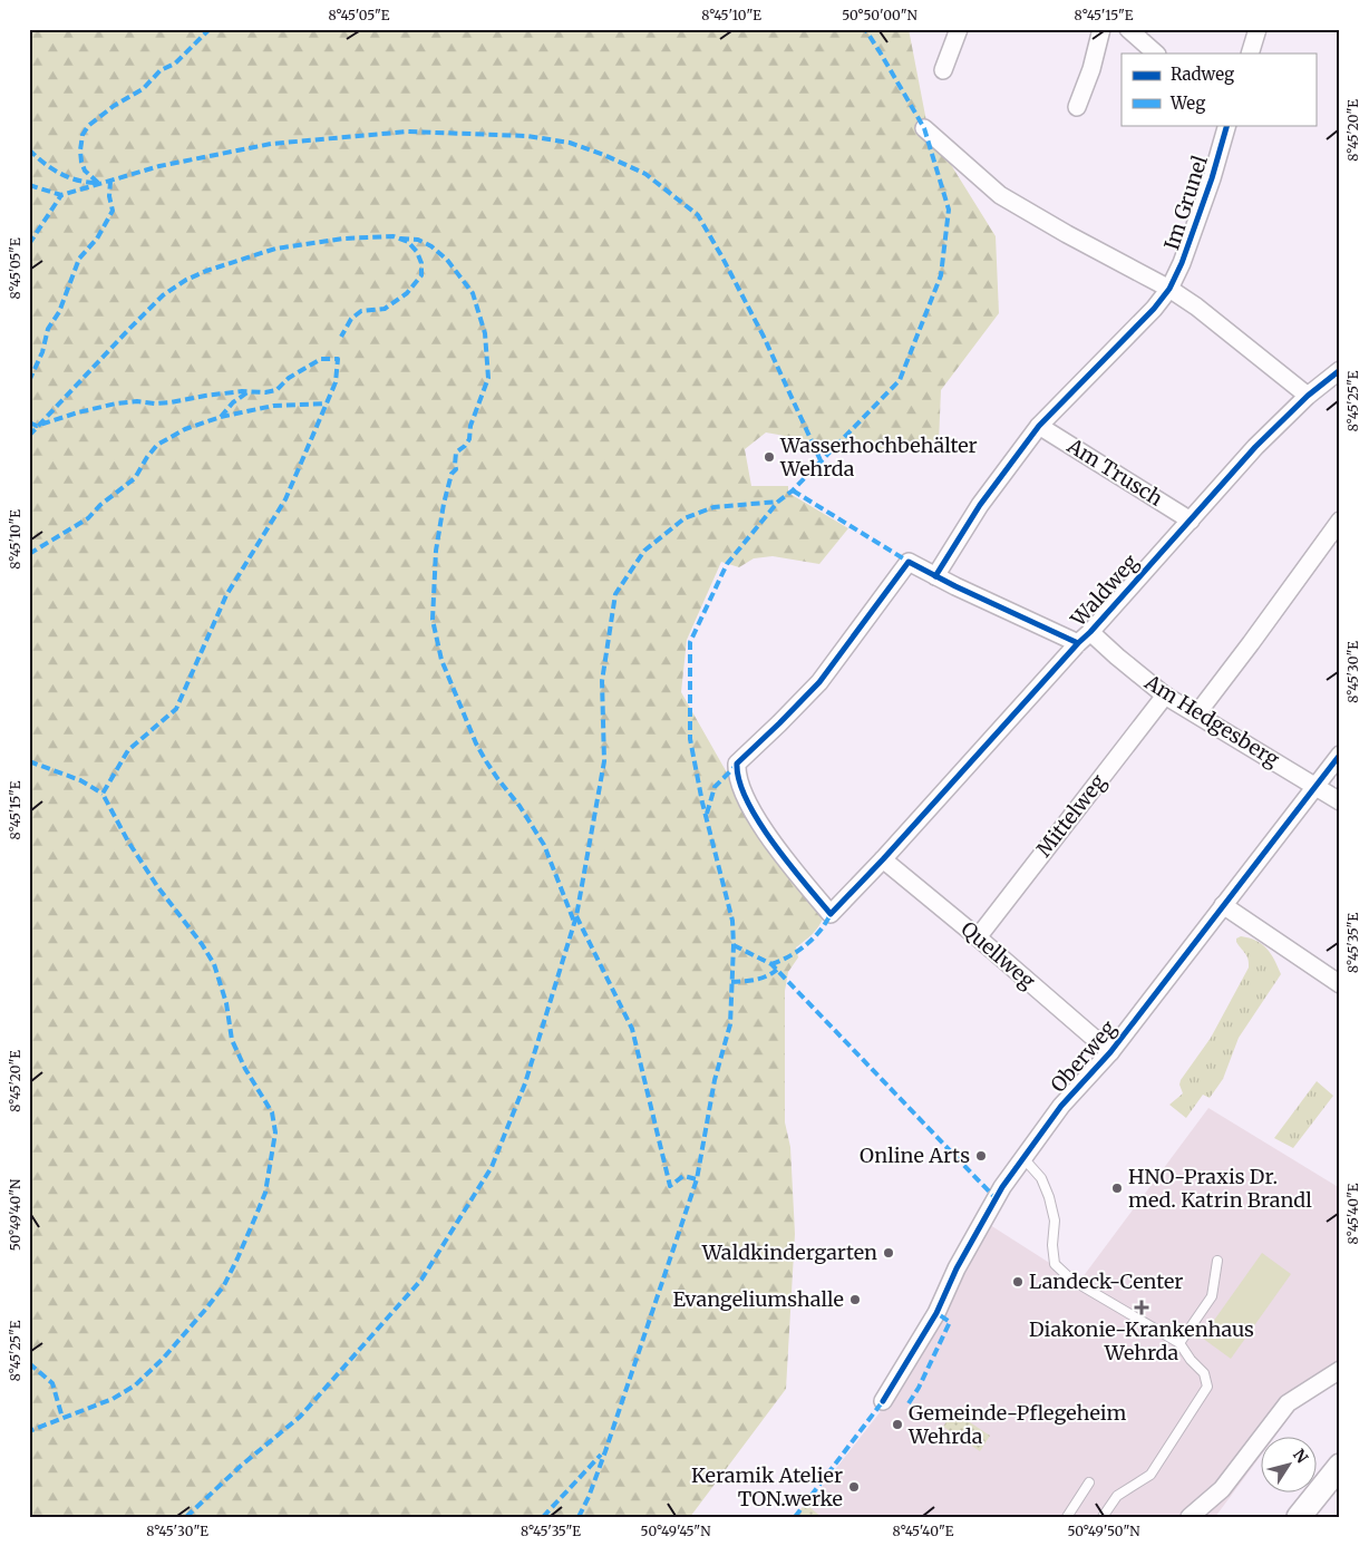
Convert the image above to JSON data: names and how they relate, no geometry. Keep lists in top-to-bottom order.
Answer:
{
  "streets": {
    "street": [
      "Im Grunel",
      "Am Trusch",
      "Waldweg",
      "Am Hedgesberg",
      "Mittelweg",
      "Quellweg",
      "Oberweg"
    ]
  },
  "crossings": [
    ["Im Grunel", "Am Trusch"],
    ["Im Grunel", "Am Hedgesberg"],
    ["Am Trusch", "Waldweg"],
    ["Waldweg", "Am Hedgesberg"],
    ["Waldweg", "Quellweg"],
    ["Am Hedgesberg", "Mittelweg"],
    ["Am Hedgesberg", "Oberweg"],
    ["Mittelweg", "Quellweg"],
    ["Quellweg", "Oberweg"]
  ],
  "places": {
    "other": [
      "Wasserhochbehälter Wehrda",
      "Online Arts",
      "HNO-Praxis Dr. med. Katrin Brandl",
      "Waldkindergarten",
      "Landeck-Center",
      "Evangeliumshalle",
      "Gemeinde-Pflegeheim Wehrda",
      "Keramik Atelier TON.werke"
    ],
    "health": ["Diakonie-Krankenhaus Wehrda"]
  },
  "legend": ["Radweg", "Weg"],
  "north": "top right",
  "coordinates": [
    "8°45'05\"E",
    "8°45'10\"E",
    "50°50'00\"N",
    "8°45'15\"E",
    "8°45'20\"E",
    "8°45'25\"E",
    "8°45'30\"E",
    "8°45'35\"E",
    "8°45'40\"E",
    "50°49'40\"N",
    "50°49'45\"N",
    "50°49'50\"N"
  ]
}
